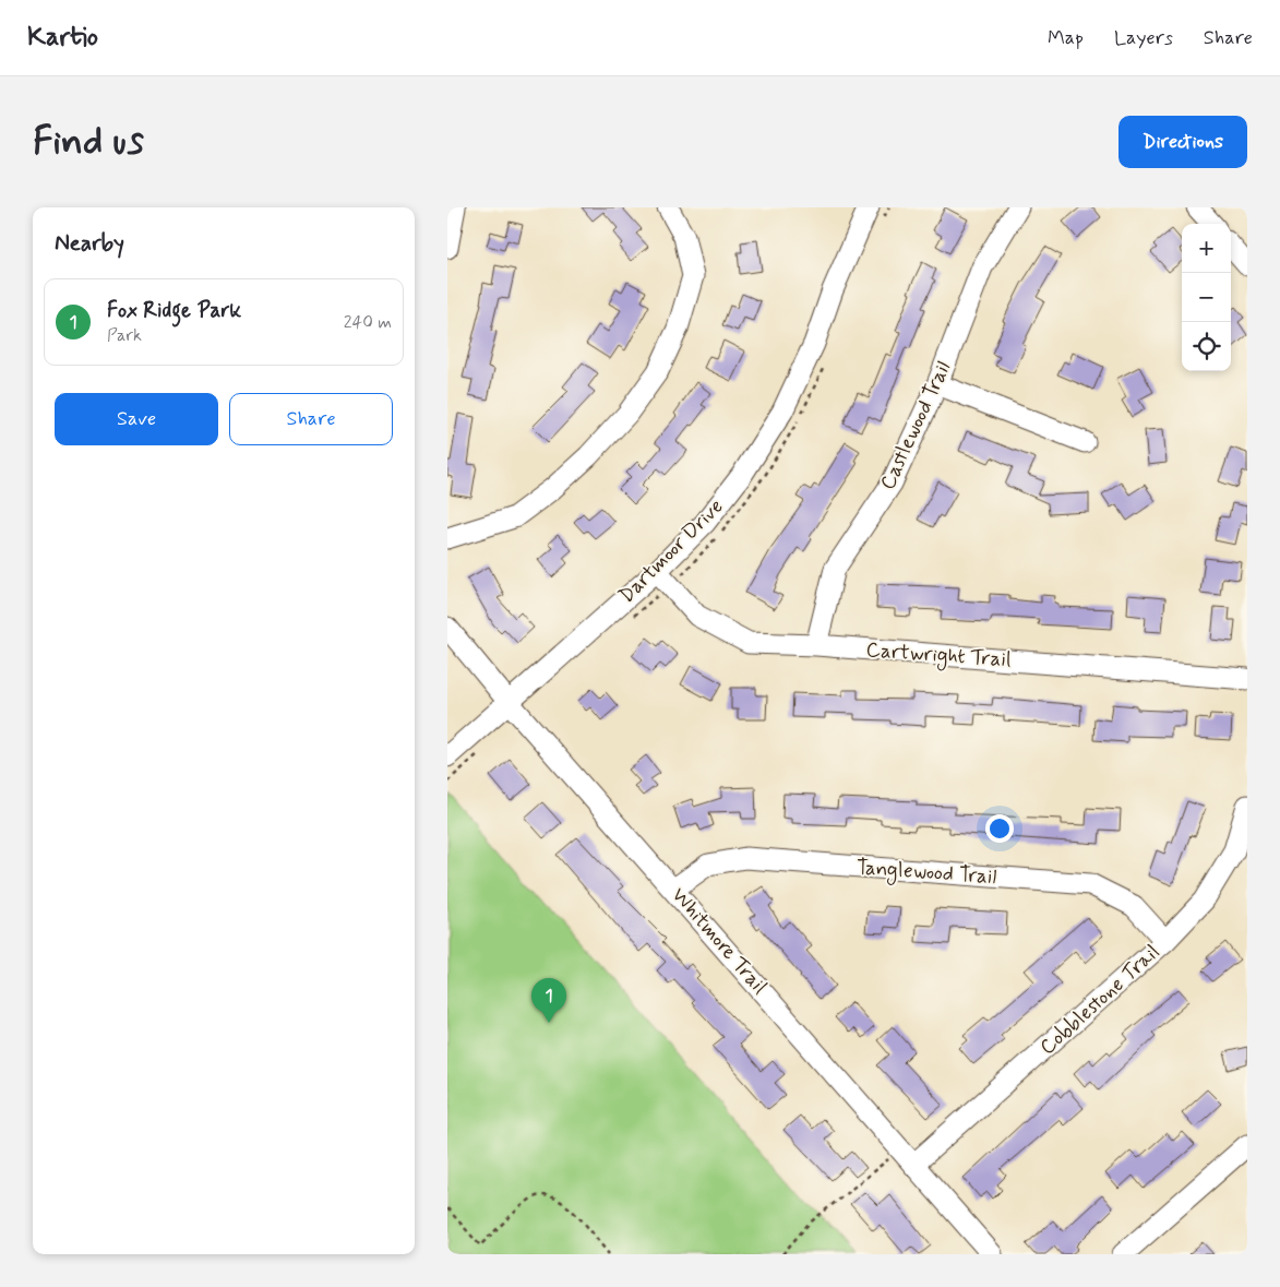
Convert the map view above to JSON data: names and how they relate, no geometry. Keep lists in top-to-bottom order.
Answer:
{
  "streets": {
    "street": [
      "Castlewood Trail",
      "Dartmoor Drive",
      "Cartwright Trail",
      "Tanglewood Trail",
      "Whitmore Trail",
      "Cobblestone Trail"
    ]
  },
  "crossings": [
    ["Castlewood Trail", "Cartwright Trail"],
    ["Dartmoor Drive", "Cartwright Trail"],
    ["Dartmoor Drive", "Whitmore Trail"],
    ["Tanglewood Trail", "Whitmore Trail"],
    ["Tanglewood Trail", "Cobblestone Trail"],
    ["Whitmore Trail", "Cobblestone Trail"]
  ],
  "page": {
    "header": "Kartio",
    "nav": ["Map", "Layers", "Share"],
    "buttons": [
      "Directions",
      ["Save", "Share"]
    ],
    "title": "Find us",
    "heading": "Nearby",
    "map_buttons": ["+", "−"],
    "list": [
      {
        "mark": "1",
        "name": "Fox Ridge Park",
        "note": "Park",
        "value": "240 m"
      }
    ],
    "pins": "1"
  }
}
